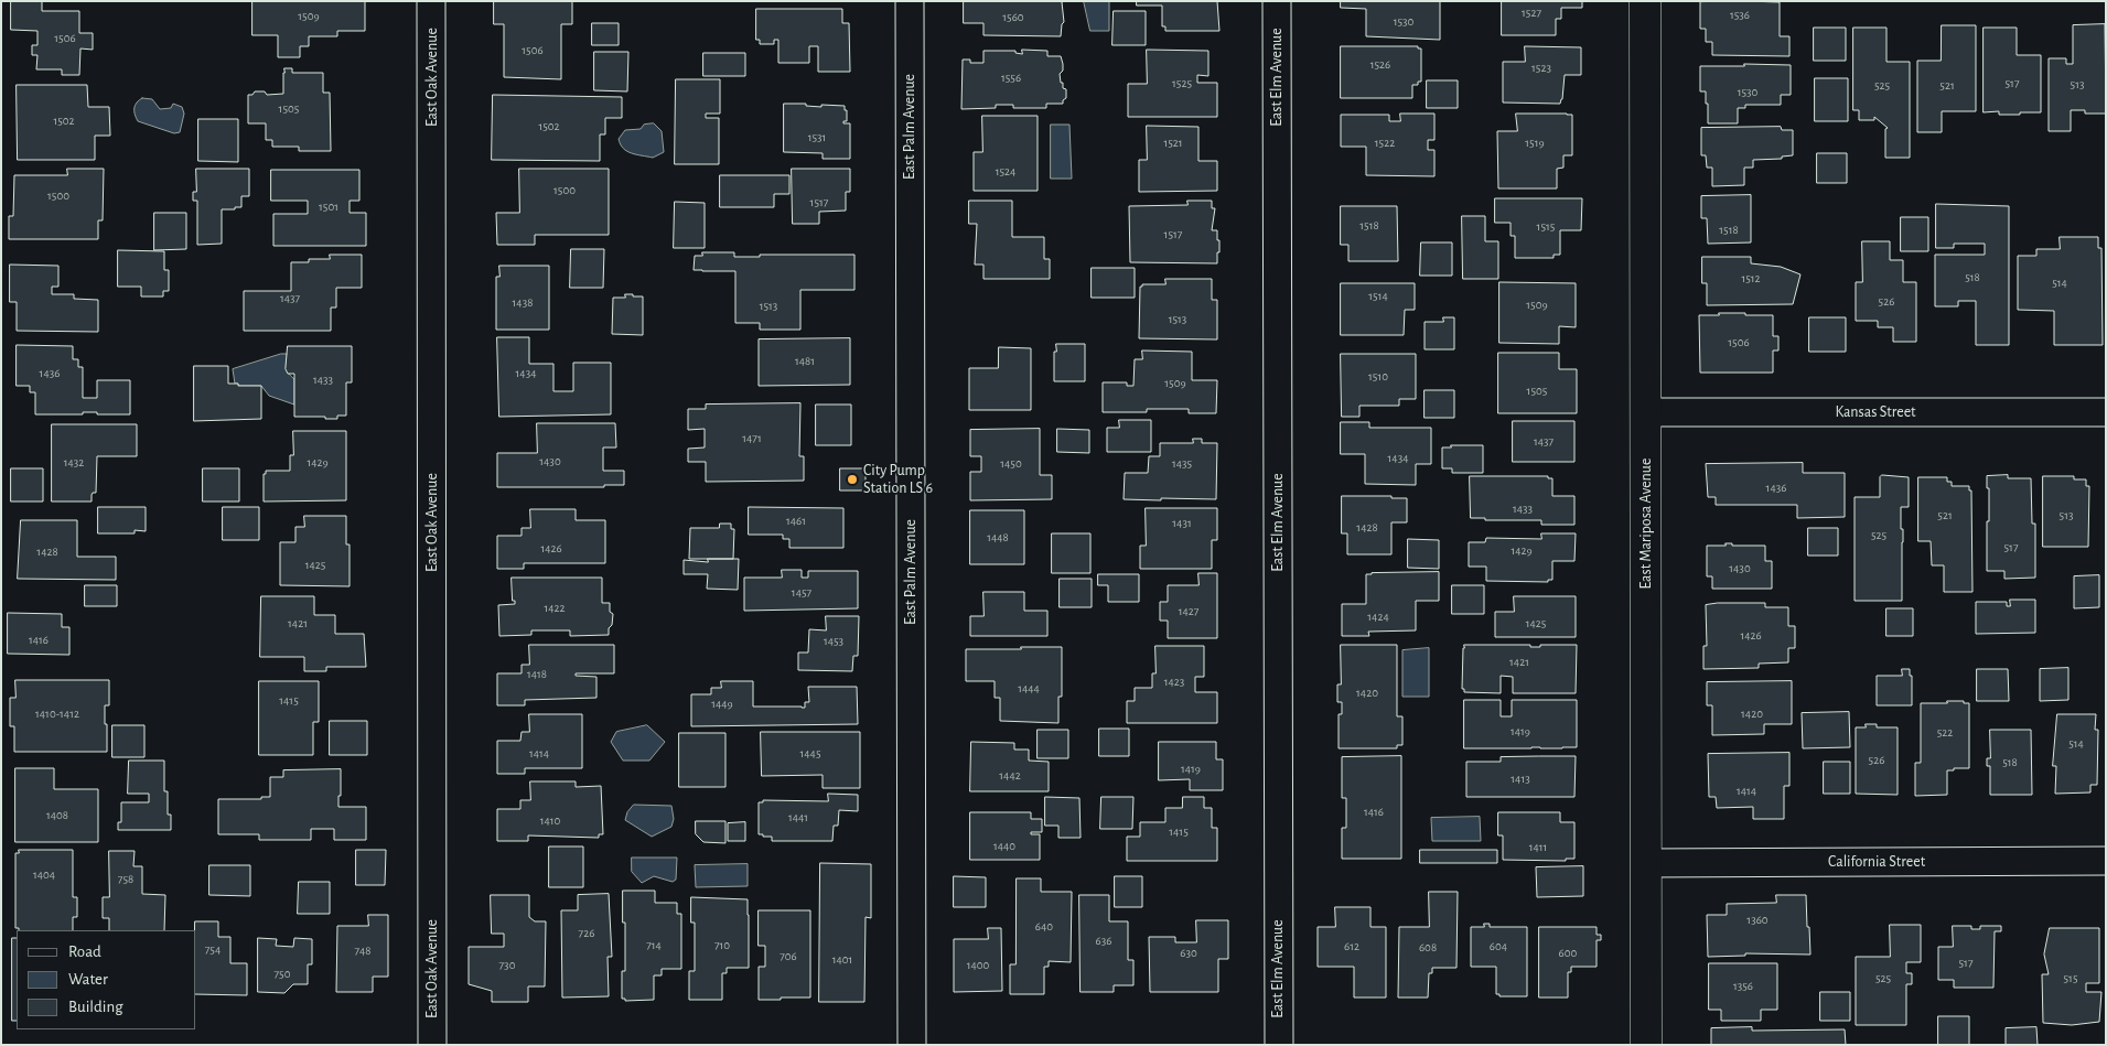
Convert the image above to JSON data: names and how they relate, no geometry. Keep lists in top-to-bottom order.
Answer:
{
  "streets": {
    "street": [
      "East Oak Avenue",
      "East Elm Avenue",
      "East Palm Avenue",
      "Kansas Street",
      "East Mariposa Avenue",
      "California Street"
    ]
  },
  "crossings": [
    ["Kansas Street", "East Mariposa Avenue"],
    ["East Mariposa Avenue", "California Street"]
  ],
  "places": ["City Pump Station LS 6"],
  "house_numbers": [
    "1527",
    "1536",
    "1509",
    "1560",
    "1530",
    "1506",
    "1506",
    "1526",
    "1523",
    "1556",
    "1525",
    "517",
    "513",
    "525",
    "521",
    "1530",
    "1505",
    "1502",
    "1502",
    "1531",
    "1521",
    "1522",
    "1519",
    "1524",
    "1500",
    "1500",
    "1517",
    "1501",
    "1518",
    "1515",
    "1518",
    "1517",
    "518",
    "1512",
    "514",
    "1514",
    "1437",
    "526",
    "1438",
    "1509",
    "1513",
    "1513",
    "1506",
    "1481",
    "1436",
    "1434",
    "1510",
    "1433",
    "1509",
    "1505",
    "1471",
    "1437",
    "1434",
    "1430",
    "1432",
    "1429",
    "1450",
    "1435",
    "1436",
    "1433",
    "521",
    "513",
    "1461",
    "1431",
    "1428",
    "525",
    "1448",
    "517",
    "1426",
    "1429",
    "1428",
    "1425",
    "1430",
    "1457",
    "1422",
    "1427",
    "1424",
    "1421",
    "1425",
    "1426",
    "1416",
    "1453",
    "1421",
    "1418",
    "1423",
    "1444",
    "1420",
    "1415",
    "1449",
    "1410-1412",
    "1420",
    "1419",
    "522",
    "514",
    "1414",
    "1445",
    "526",
    "518",
    "1419",
    "1442",
    "1413",
    "1414",
    "1416",
    "1408",
    "1441",
    "1410",
    "1415",
    "1440",
    "1411",
    "1404",
    "758",
    "1360",
    "640",
    "726",
    "636",
    "714",
    "710",
    "612",
    "604",
    "608",
    "754",
    "748",
    "630",
    "600",
    "706",
    "1401",
    "517",
    "730",
    "1400",
    "750",
    "525",
    "515",
    "1356"
  ],
  "legend": ["Road", "Water", "Building"]
}
